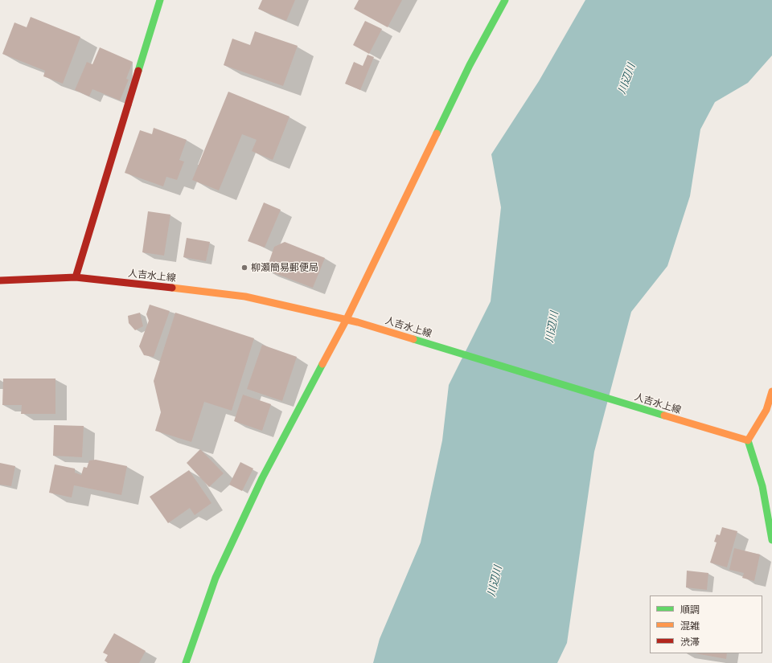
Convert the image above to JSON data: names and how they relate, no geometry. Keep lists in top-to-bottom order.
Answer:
{
  "streets": {
    "street": ["人吉水上線"]
  },
  "water": ["川辺川"],
  "places": ["柳瀬簡易郵便局"],
  "legend": ["順調", "混雑", "渋滞"]
}
